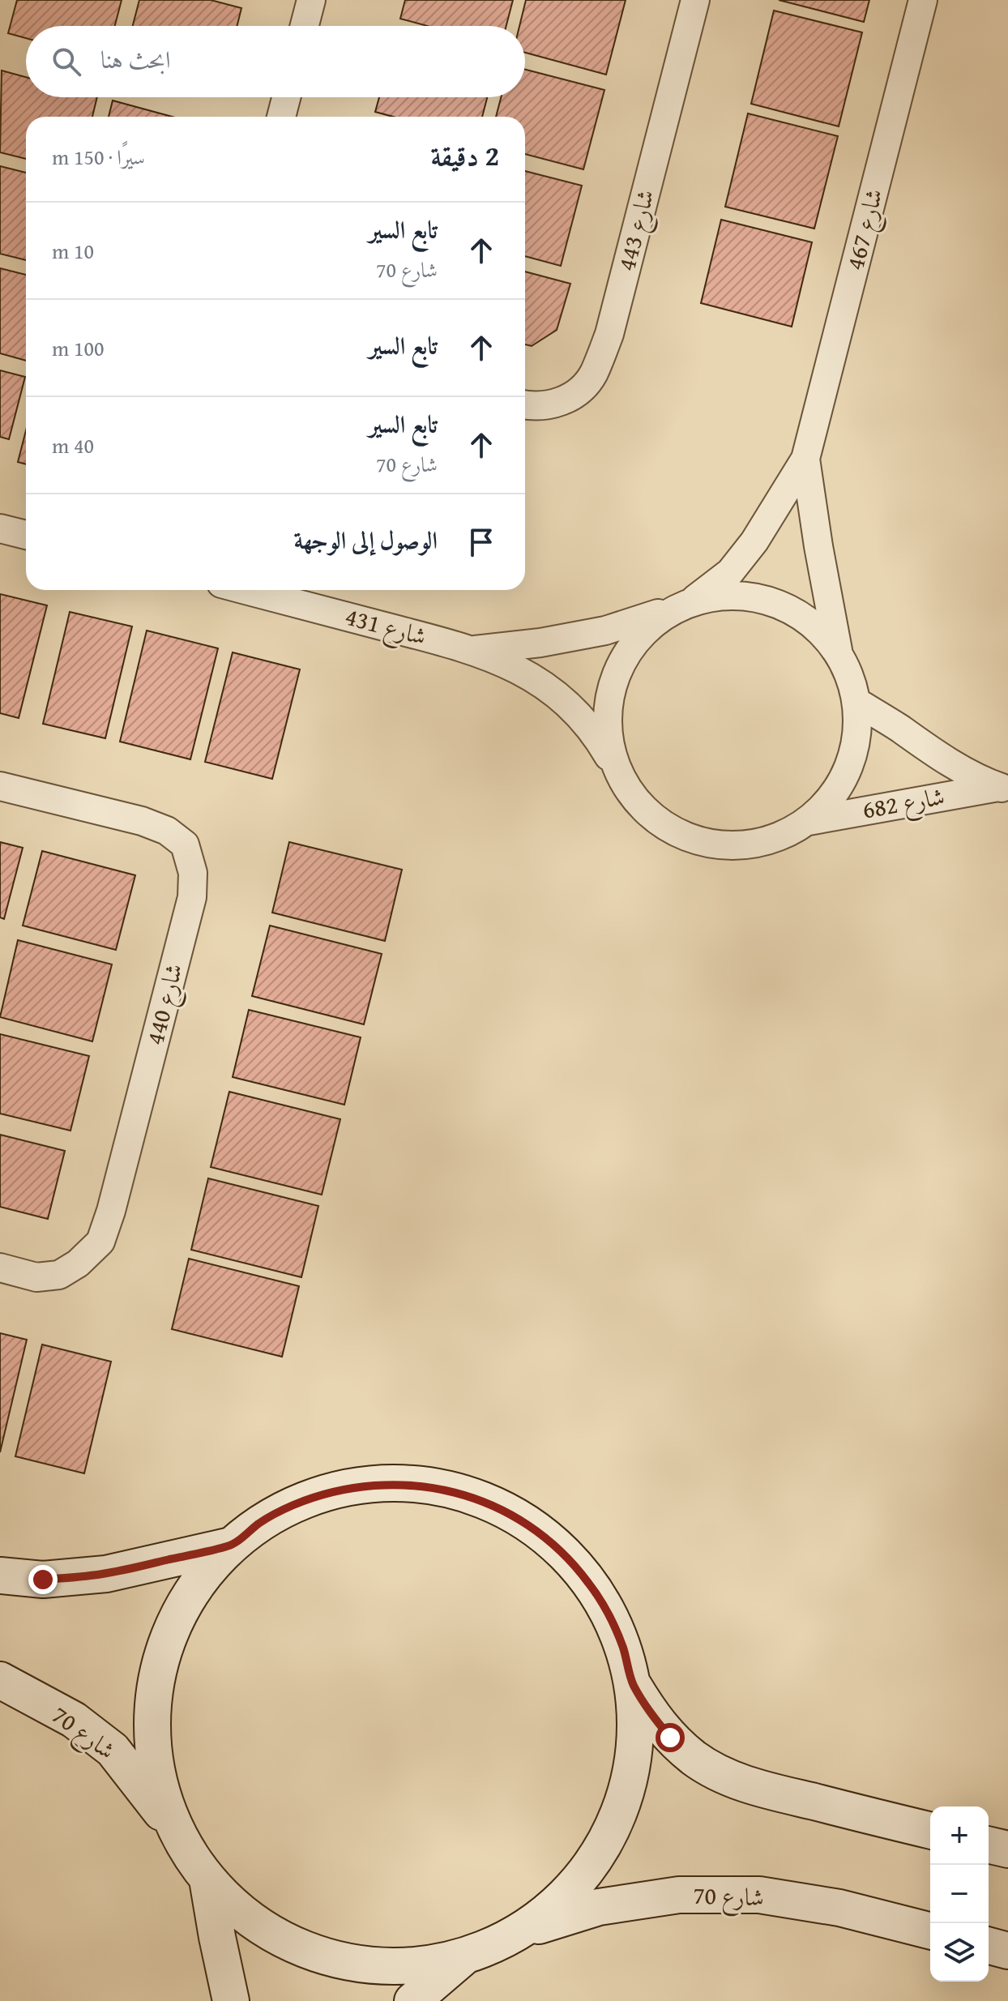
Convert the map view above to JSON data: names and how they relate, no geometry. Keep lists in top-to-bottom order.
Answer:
{
  "streets": {
    "main road": ["شارع 70"],
    "street": [
      "شارع 467",
      "شارع 443",
      "شارع 431",
      "شارع 682",
      "شارع 440"
    ]
  },
  "crossings": [
    ["شارع 467", "شارع 431"],
    ["شارع 431", "شارع 682"]
  ],
  "page": {
    "search": "ابحث هنا",
    "heading": ["2 دقيقة", "سيرًا · 150 m"],
    "list": [
      ["تابع السير", "شارع 70", "10 m"],
      ["تابع السير", "100 m"],
      ["تابع السير", "شارع 70", "40 m"],
      "الوصول إلى الوجهة"
    ],
    "map_buttons": ["+", "−"]
  }
}
